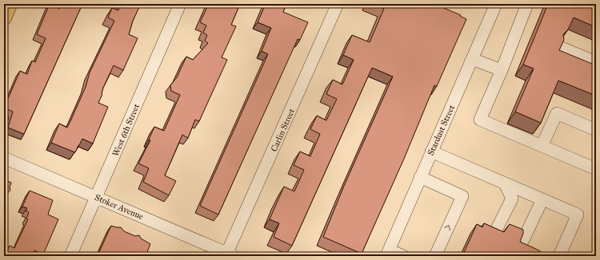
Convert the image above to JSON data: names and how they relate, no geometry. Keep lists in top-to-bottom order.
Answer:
{
  "streets": {
    "street": [
      "West 6th Street",
      "Carlin Street",
      "Stardust Street",
      "Stoker Avenue"
    ]
  },
  "crossings": [
    ["West 6th Street", "Stoker Avenue"],
    ["Carlin Street", "Stoker Avenue"]
  ]
}
